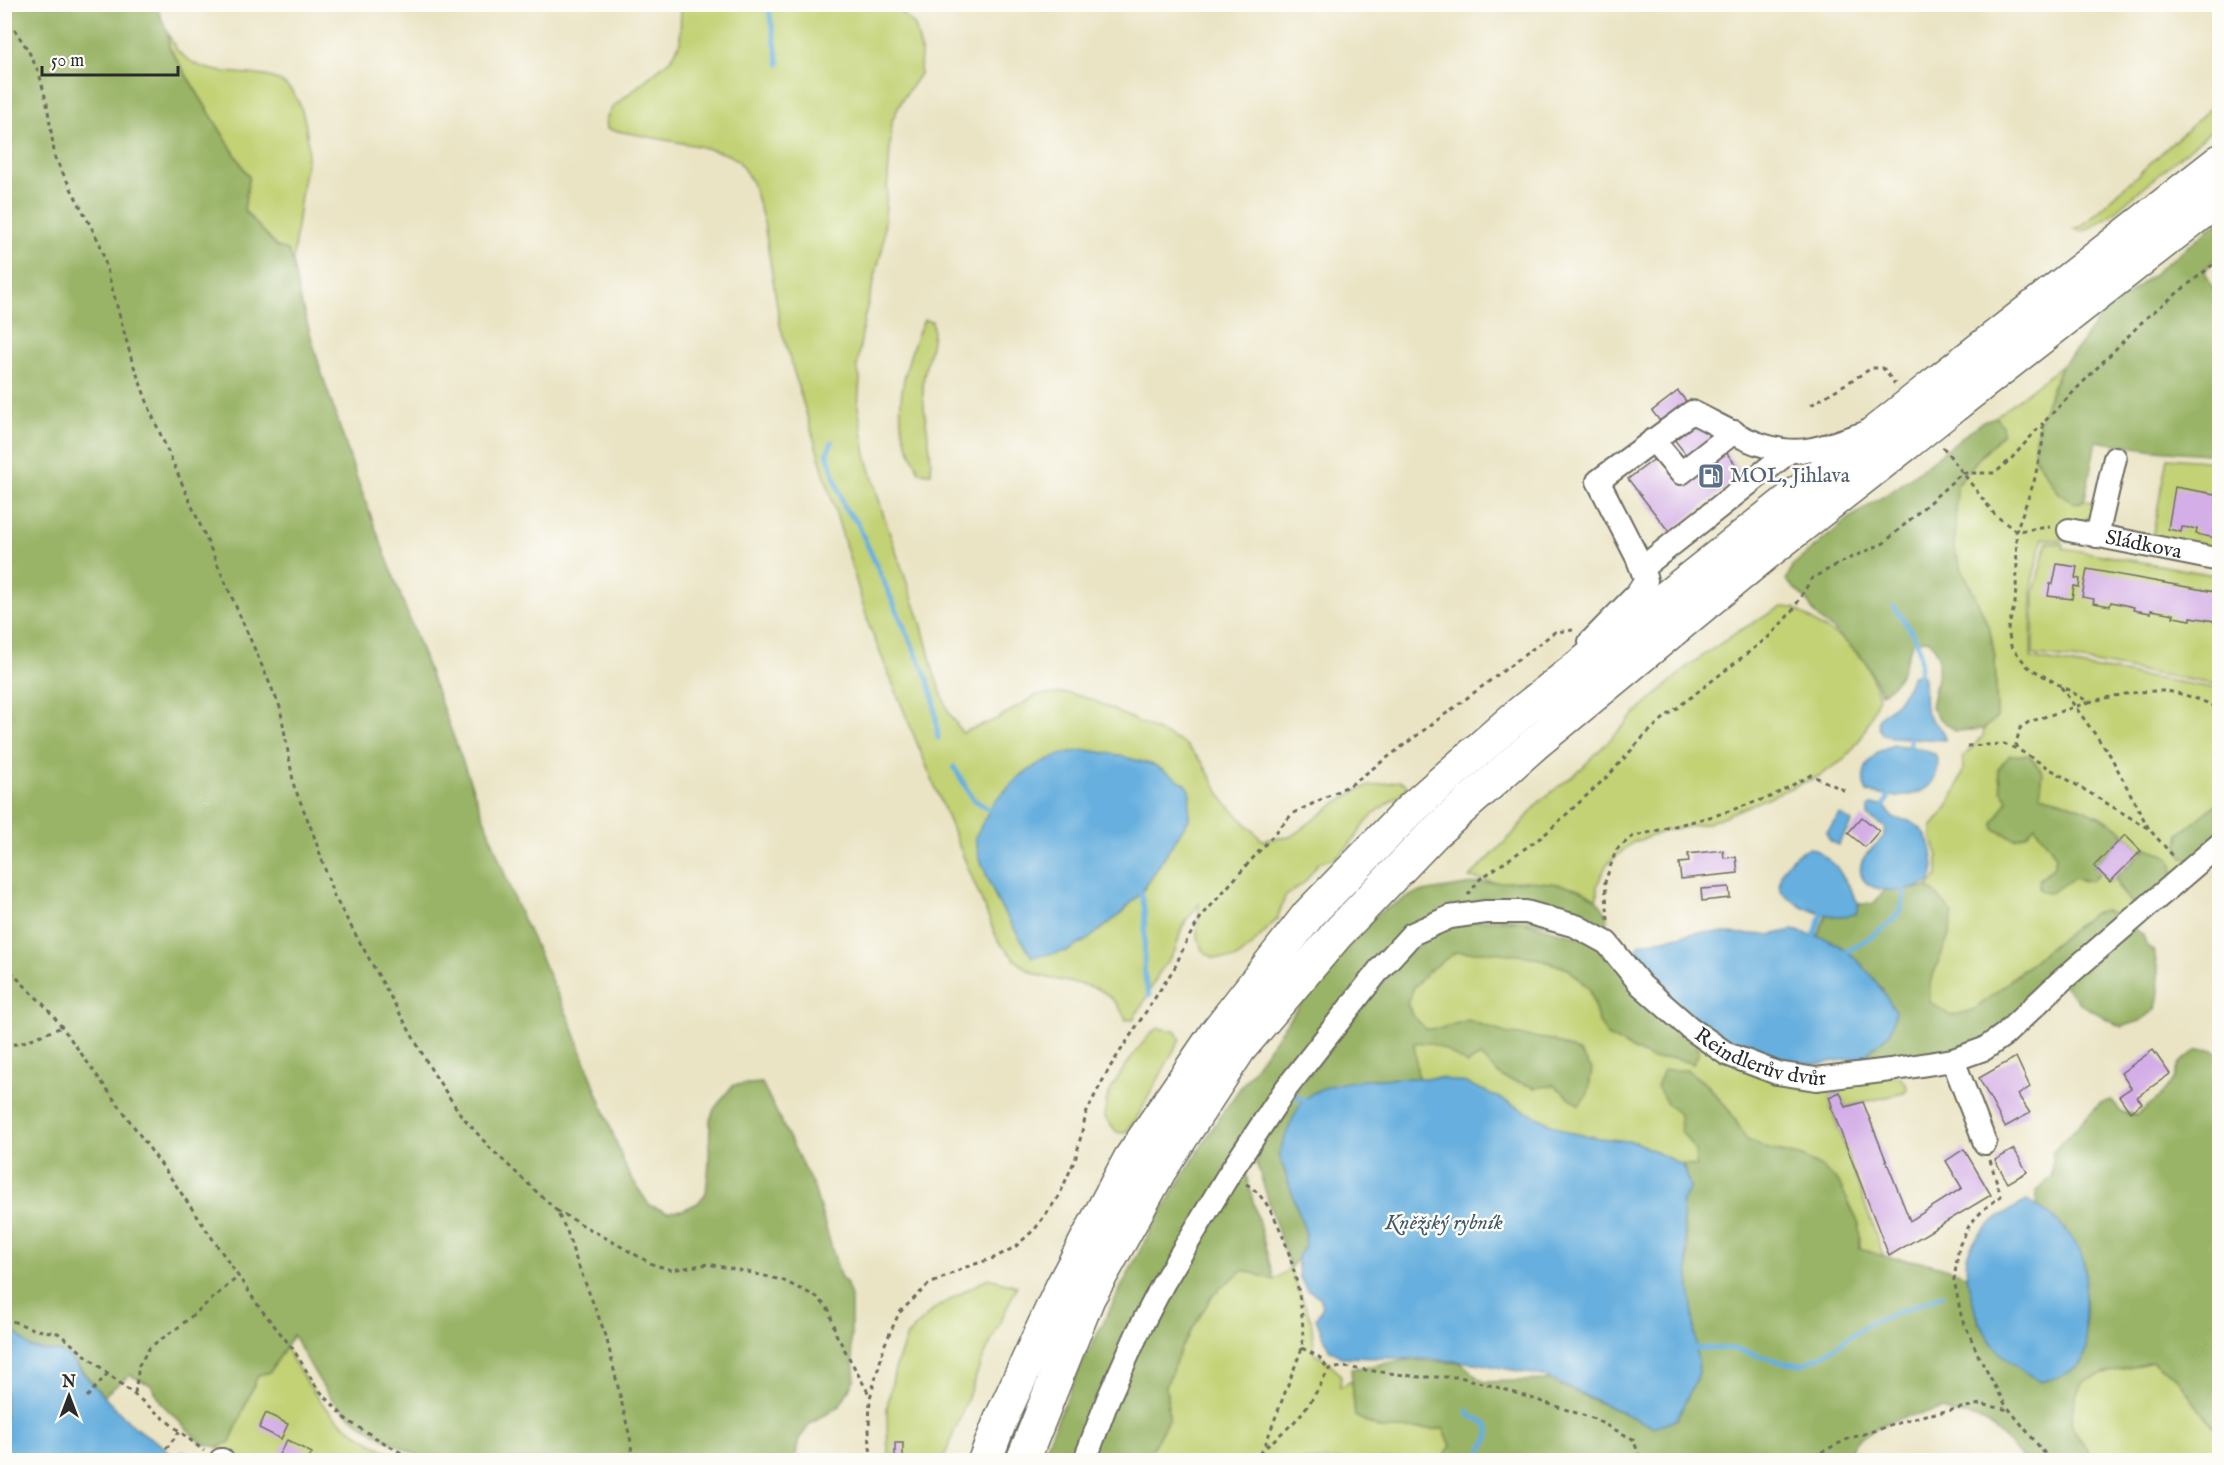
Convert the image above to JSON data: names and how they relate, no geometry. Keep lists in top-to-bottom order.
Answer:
{
  "streets": {
    "street": ["Sládkova", "Reindlerův dvůr"]
  },
  "water": ["Kněžský rybník"],
  "places": {
    "fuel station": ["MOL, Jihlava"]
  },
  "scale_bar": "50 m",
  "north": "top"
}
